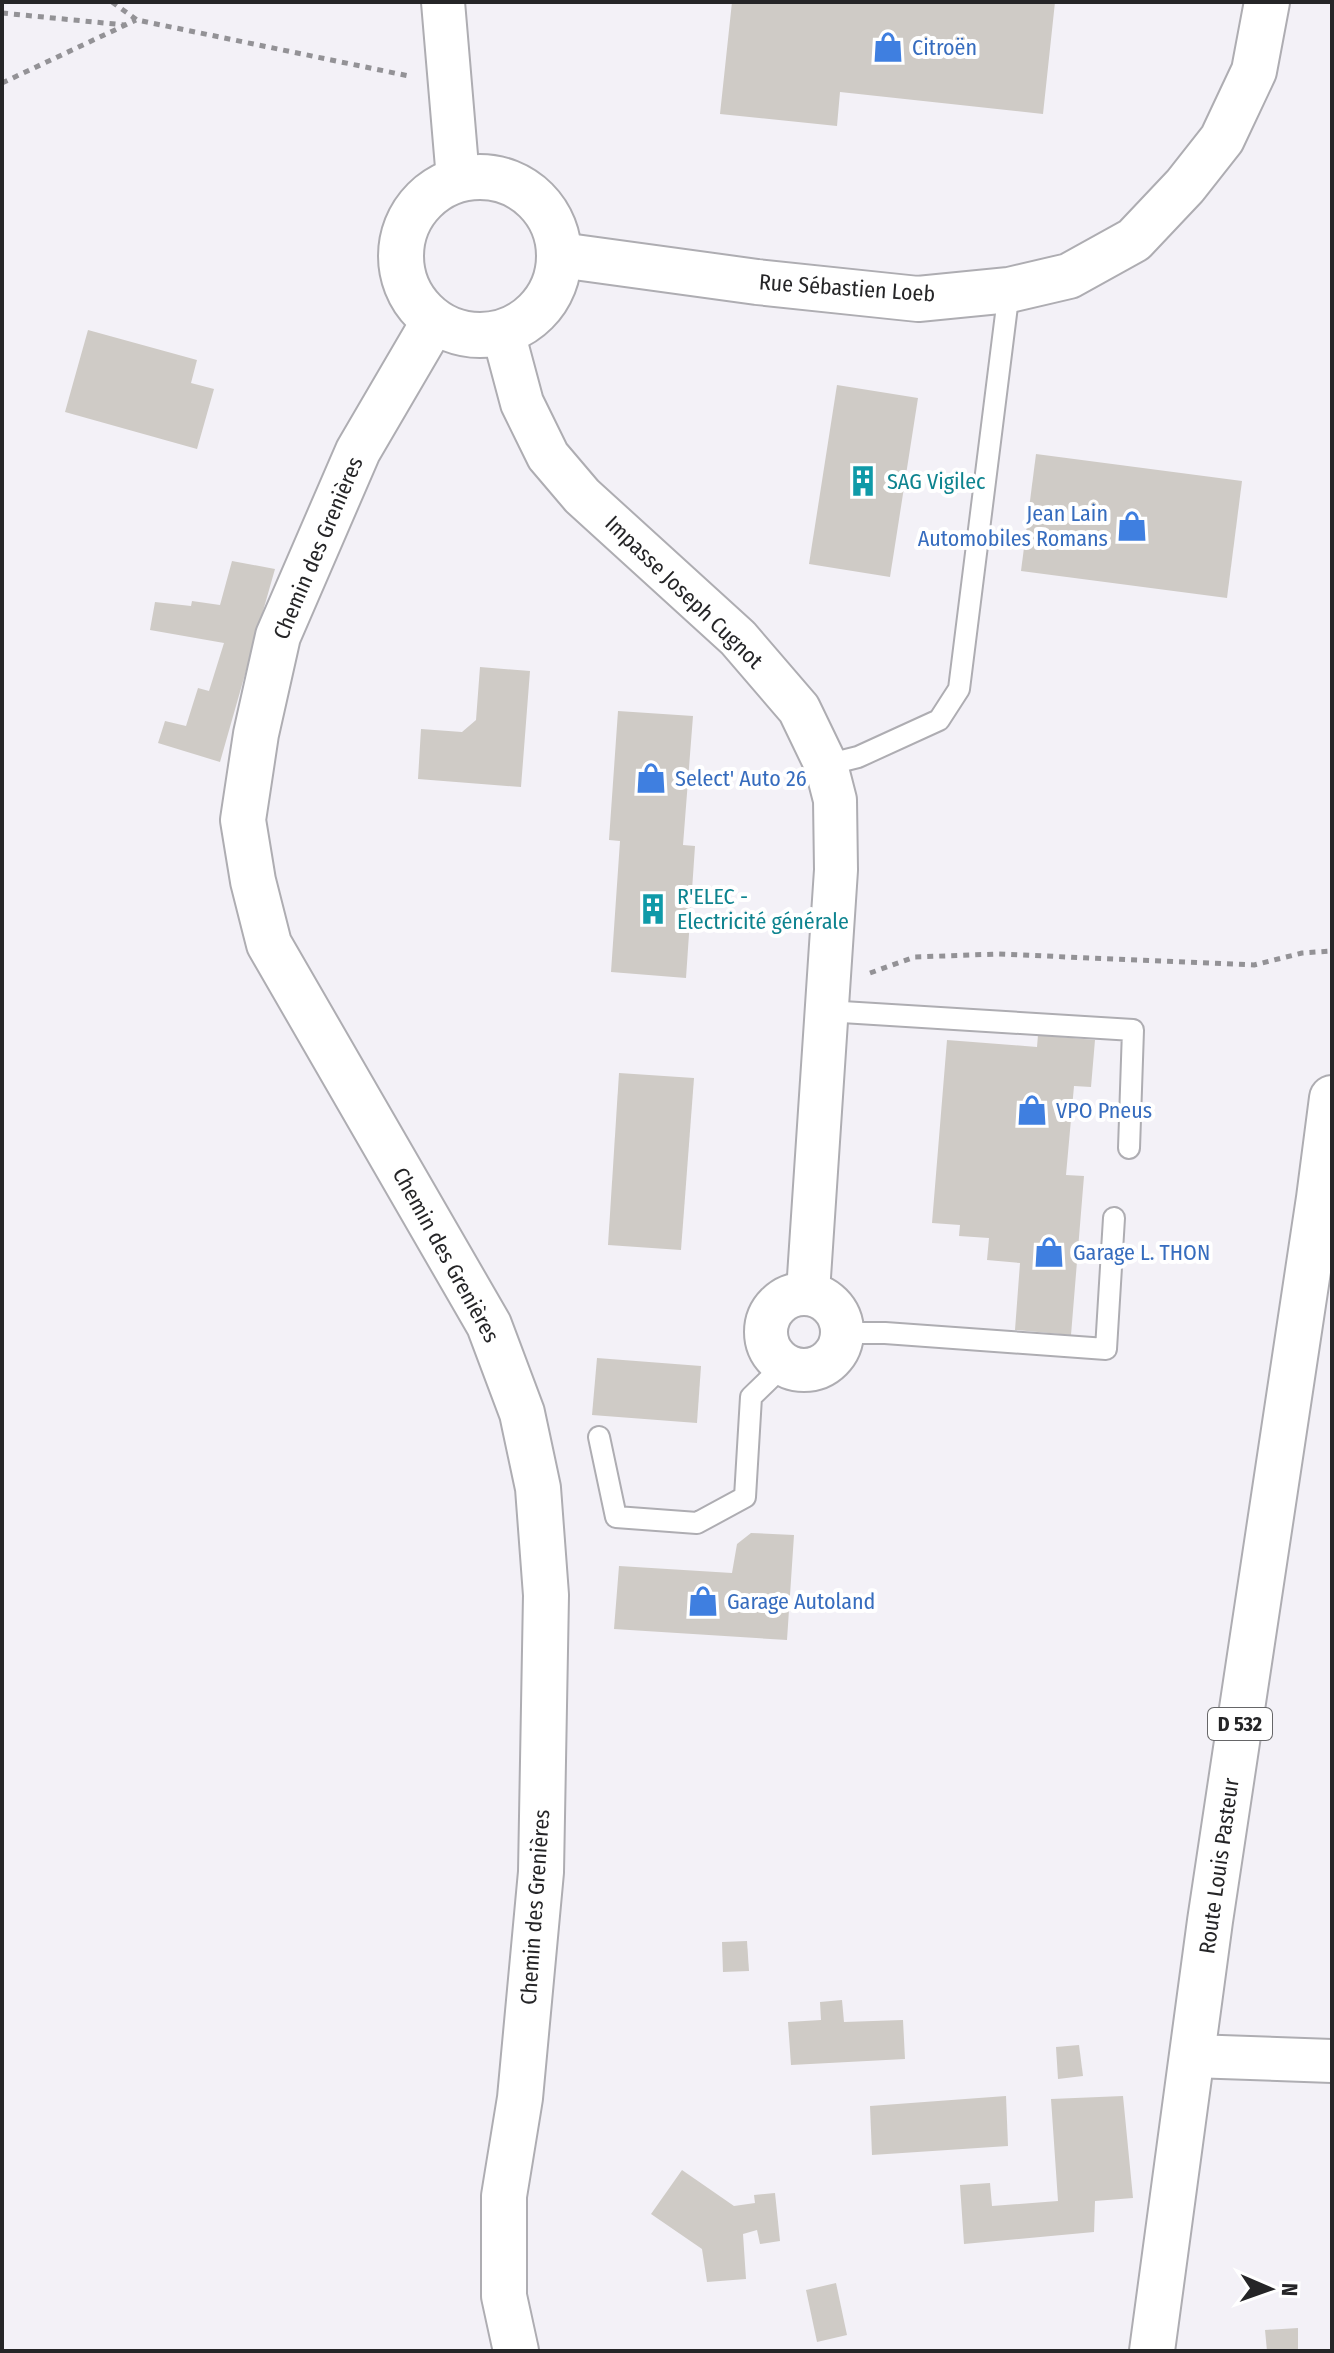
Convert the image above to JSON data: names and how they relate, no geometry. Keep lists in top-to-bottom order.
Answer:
{
  "streets": {
    "street": [
      "Rue Sébastien Loeb",
      "Chemin des Grenières",
      "Impasse Joseph Cugnot",
      "D 532",
      "Route Louis Pasteur"
    ]
  },
  "crossings": [
    ["Rue Sébastien Loeb", "Chemin des Grenières"],
    ["Rue Sébastien Loeb", "Impasse Joseph Cugnot"],
    ["Chemin des Grenières", "Impasse Joseph Cugnot"]
  ],
  "places": {
    "shop": [
      "Citroën",
      "Jean Lain Automobiles Romans",
      "Select' Auto 26",
      "VPO Pneus",
      "Garage L. THON",
      "Garage Autoland"
    ],
    "building": ["SAG Vigilec", "R'ELEC - Electricité générale"]
  },
  "north": "right"
}
